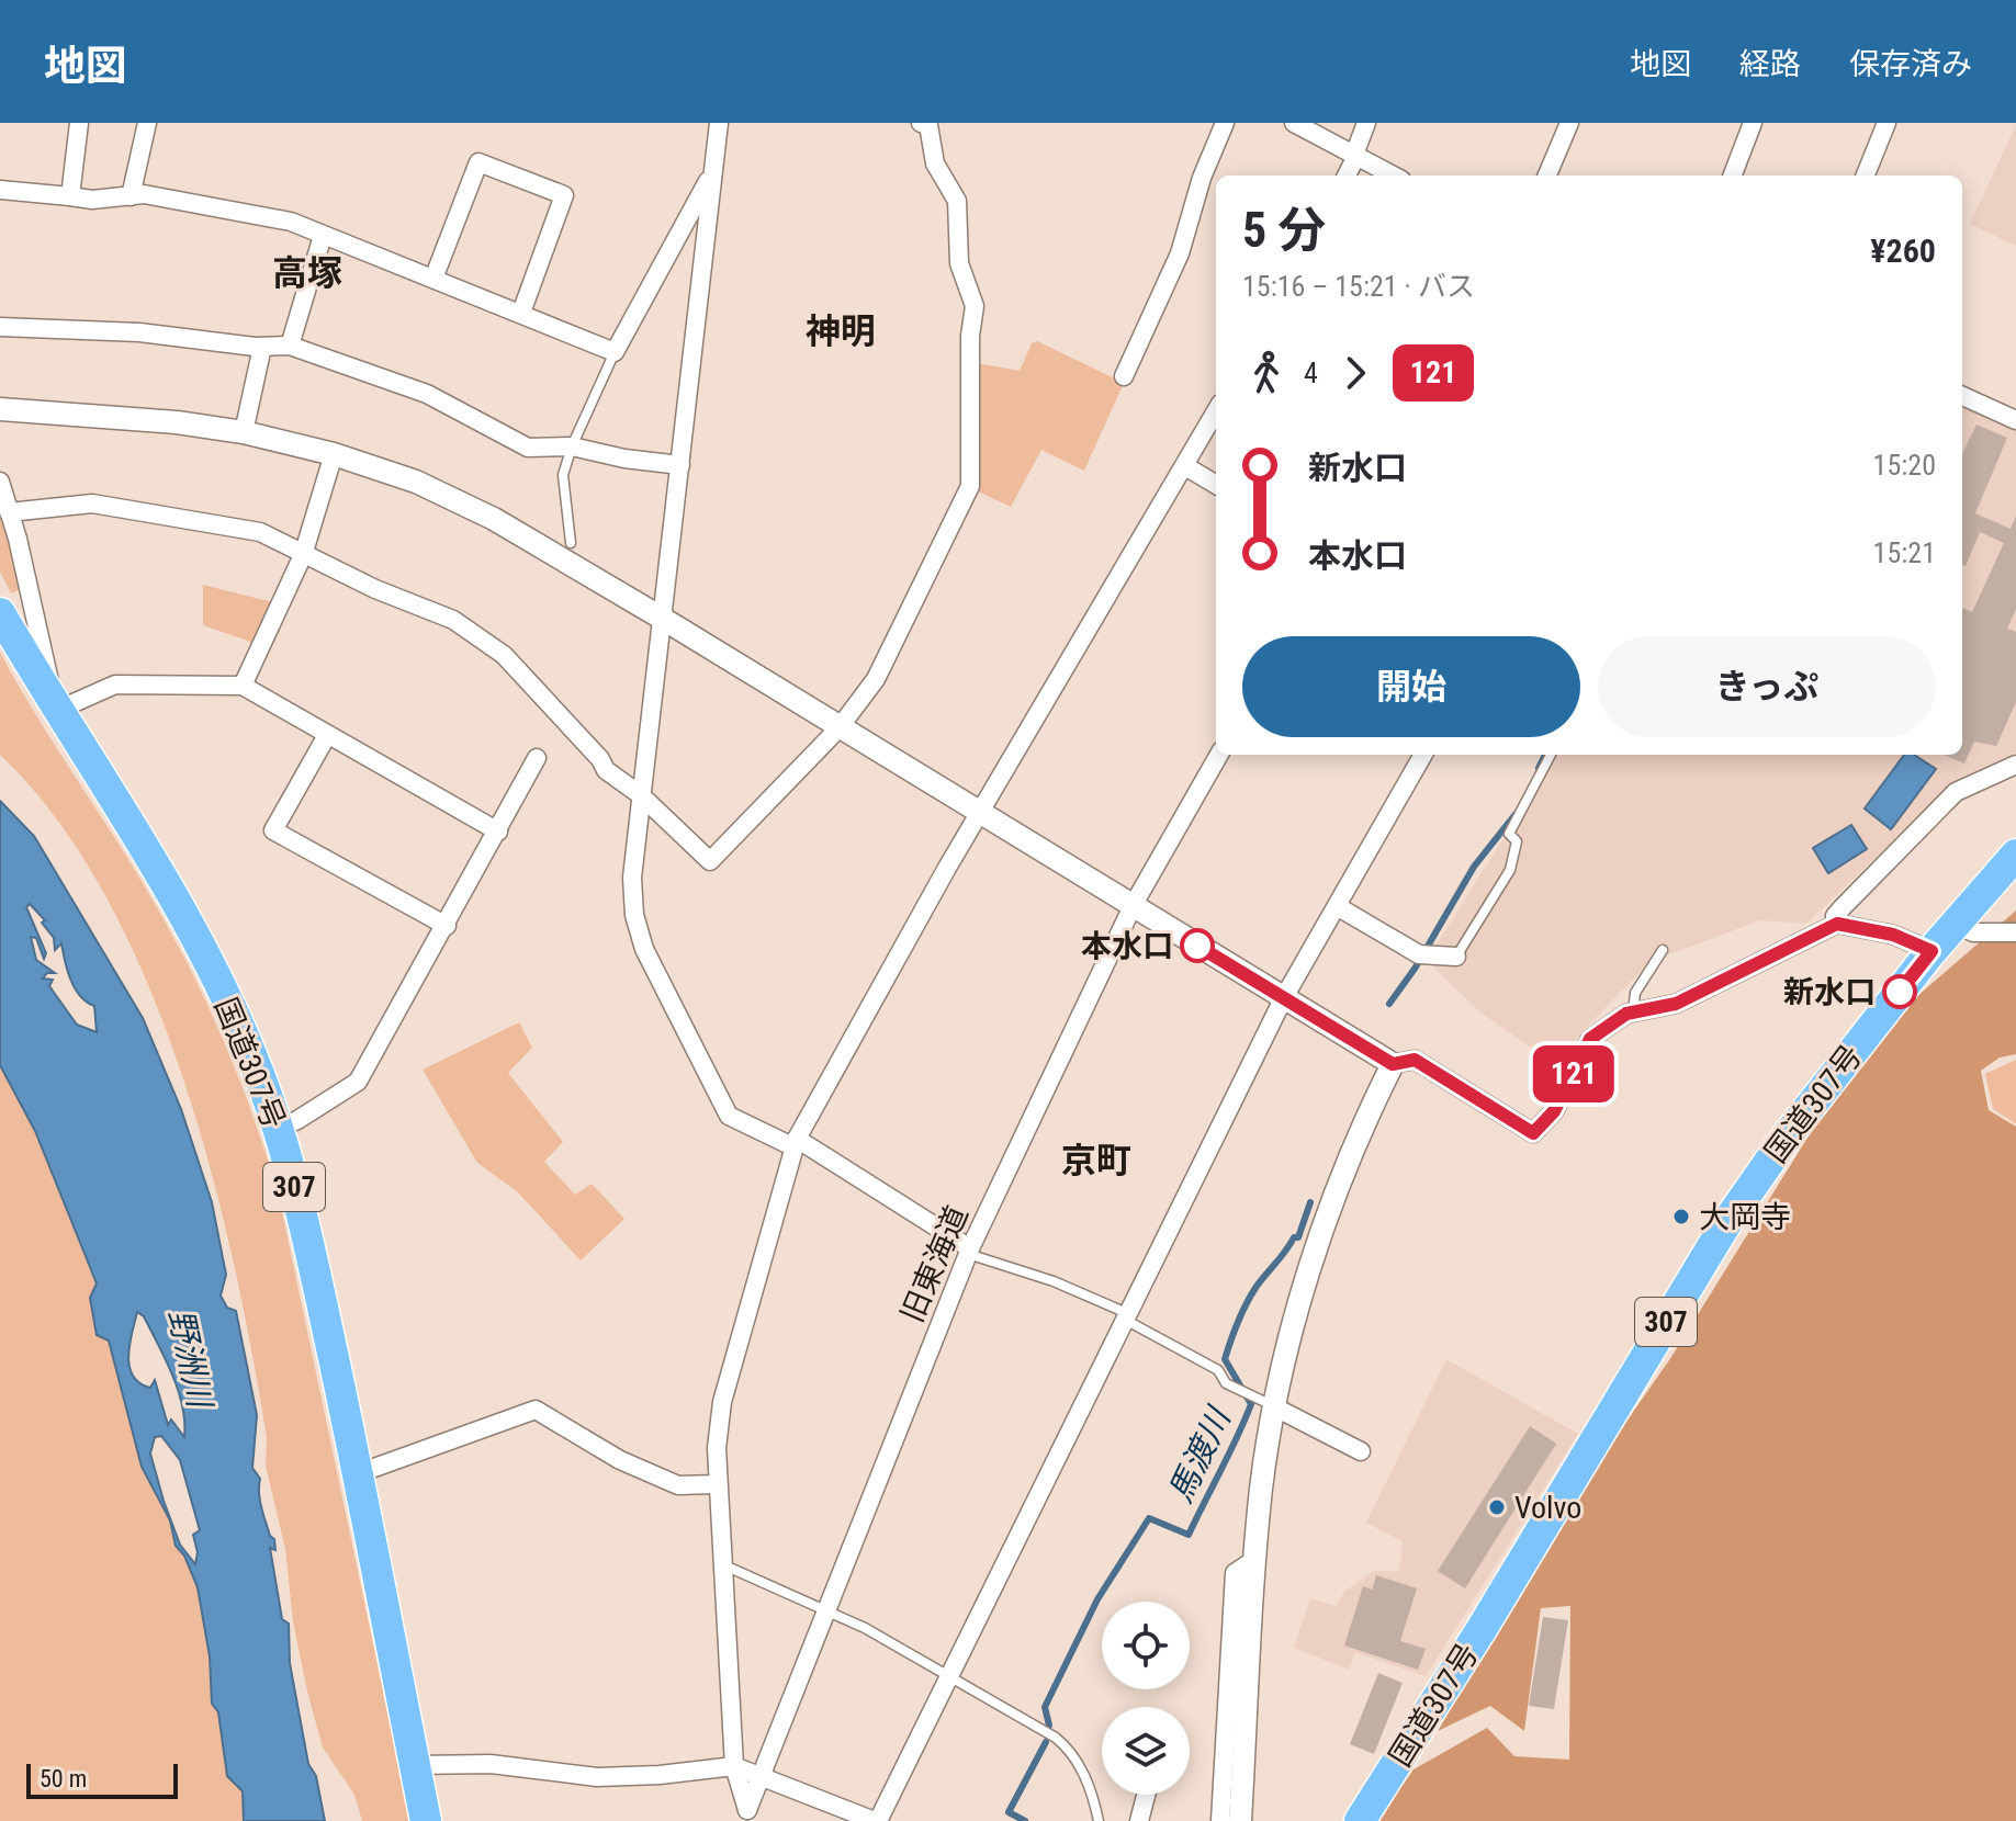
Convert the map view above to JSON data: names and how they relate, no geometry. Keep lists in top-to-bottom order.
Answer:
{
  "streets": {
    "highway": ["国道307号", "307"],
    "street": ["旧東海道"]
  },
  "districts": ["高塚", "神明", "京町"],
  "water": ["野洲川", "馬渡川"],
  "places": [
    "本水口",
    "新水口",
    "大岡寺",
    "Volvo"
  ],
  "lines": ["bus line 121"],
  "scale_bar": "50 m",
  "page": {
    "header": "地図",
    "nav": ["地図", "経路", "保存済み"],
    "on_map": "121",
    "heading": ["5 分", "15:16 – 15:21 · バス", "¥260"],
    "legs": ["4", "121"],
    "list": [
      {
        "name": "新水口",
        "value": "15:20"
      },
      {
        "name": "本水口",
        "value": "15:21"
      }
    ],
    "buttons": ["開始", "きっぷ"],
    "scale": "50 m"
  }
}
